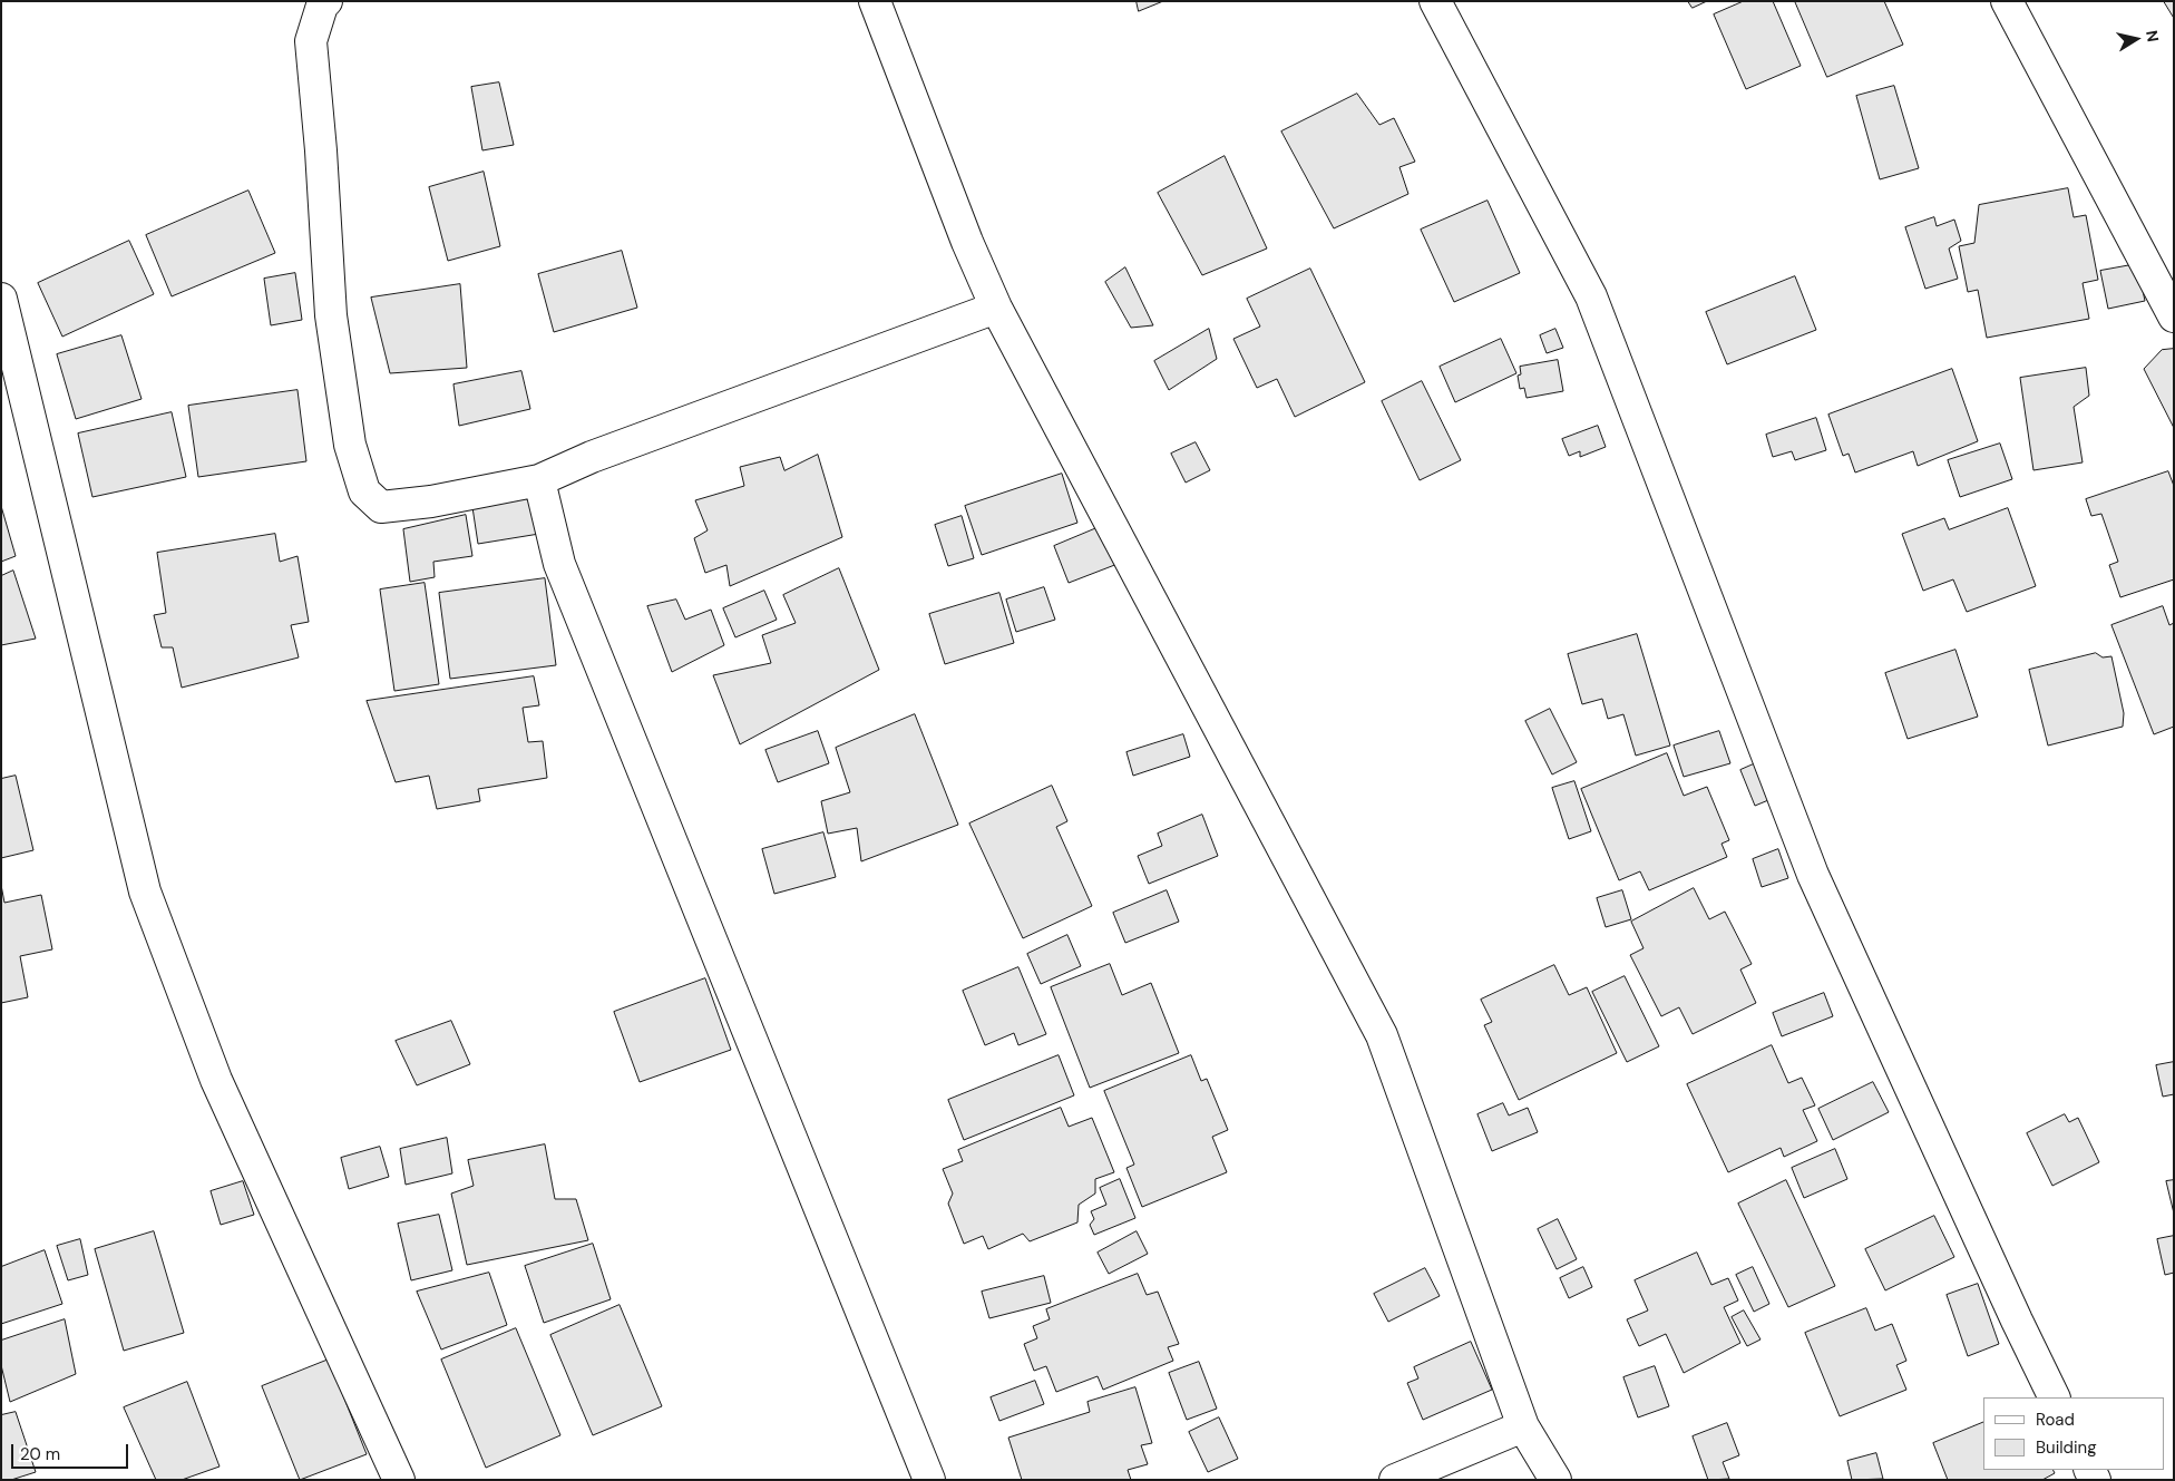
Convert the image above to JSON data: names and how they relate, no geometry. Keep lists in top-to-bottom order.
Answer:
{
  "legend": ["Road", "Building"],
  "scale_bar": "20 m",
  "north": "right"
}
